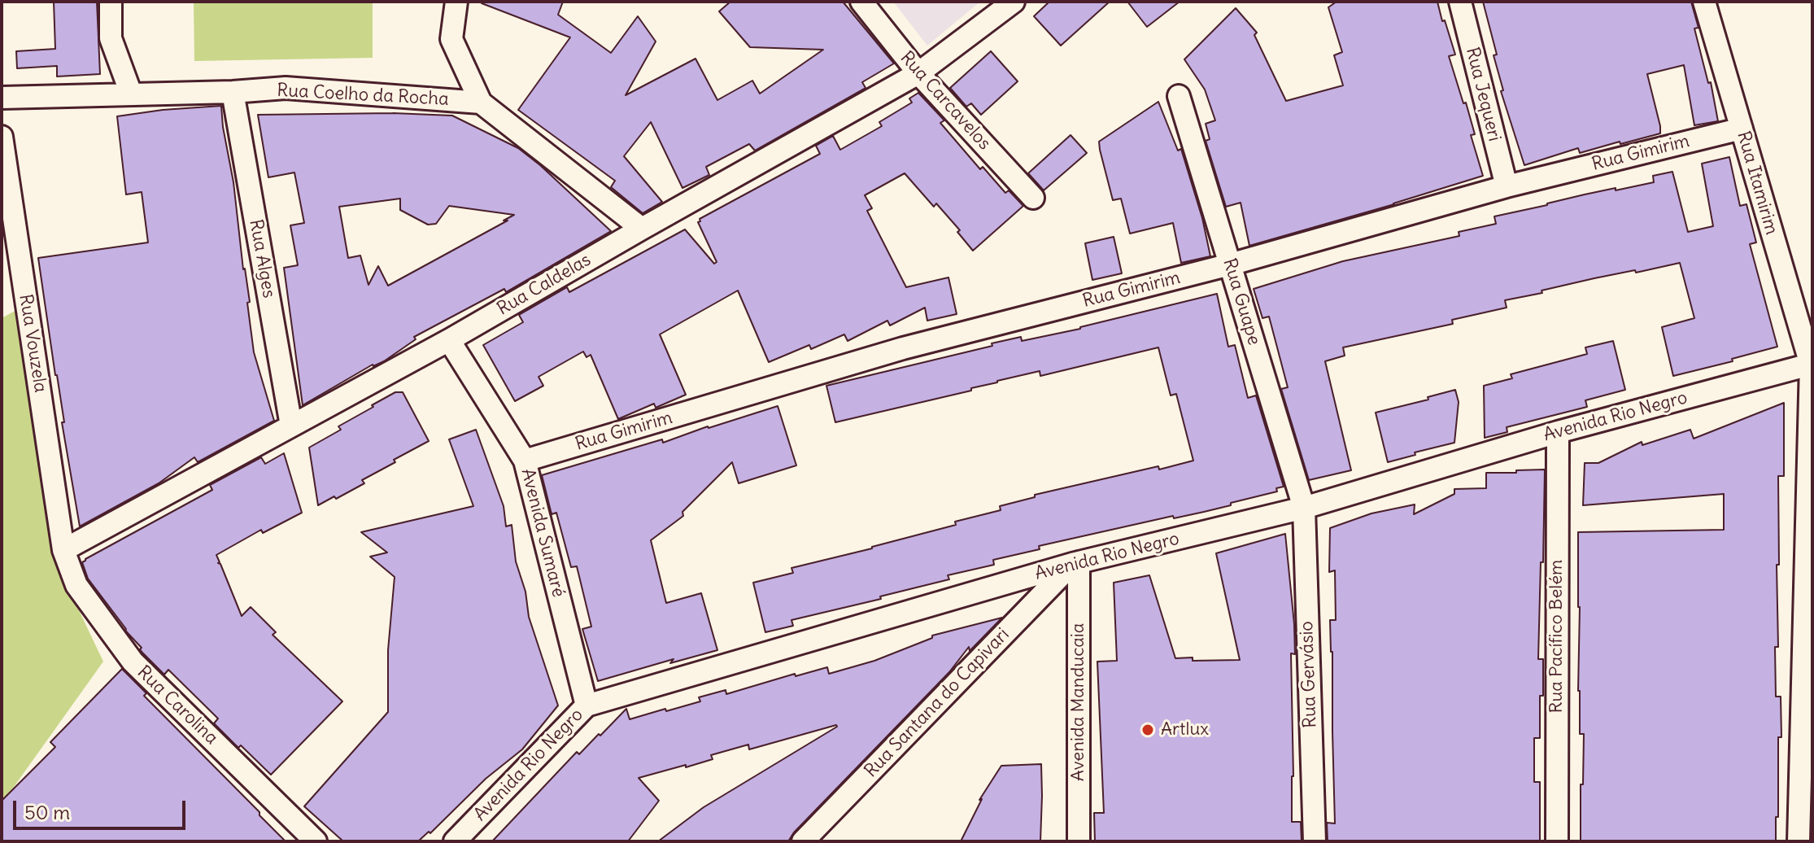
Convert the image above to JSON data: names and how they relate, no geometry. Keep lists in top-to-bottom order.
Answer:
{
  "streets": {
    "street": [
      "Rua Jequeri",
      "Rua Coelho da Rocha",
      "Rua Carcavelos",
      "Rua Gimirim",
      "Rua Itamirim",
      "Rua Alges",
      "Rua Caldelas",
      "Rua Guape",
      "Rua Vouzela",
      "Avenida Rio Negro",
      "Avenida Sumaré",
      "Rua Pacífico Belém",
      "Rua Gervásio",
      "Avenida Manducaia",
      "Rua Santana do Capivari",
      "Rua Carolina"
    ]
  },
  "crossings": [
    ["Rua Jequeri", "Rua Gimirim"],
    ["Rua Coelho da Rocha", "Rua Alges"],
    ["Rua Carcavelos", "Rua Caldelas"],
    ["Rua Gimirim", "Rua Itamirim"],
    ["Rua Gimirim", "Rua Guape"],
    ["Rua Gimirim", "Avenida Sumaré"],
    ["Rua Itamirim", "Avenida Rio Negro"],
    ["Rua Alges", "Rua Caldelas"],
    ["Rua Caldelas", "Rua Vouzela"],
    ["Rua Caldelas", "Avenida Sumaré"],
    ["Rua Caldelas", "Rua Carolina"],
    ["Rua Guape", "Avenida Rio Negro"],
    ["Rua Guape", "Rua Gervásio"],
    ["Rua Vouzela", "Rua Carolina"],
    ["Avenida Rio Negro", "Avenida Sumaré"],
    ["Avenida Rio Negro", "Rua Pacífico Belém"],
    ["Avenida Rio Negro", "Rua Gervásio"],
    ["Avenida Rio Negro", "Avenida Manducaia"],
    ["Avenida Rio Negro", "Rua Santana do Capivari"],
    ["Avenida Manducaia", "Rua Santana do Capivari"]
  ],
  "places": ["Artlux"],
  "scale_bar": "50 m"
}
